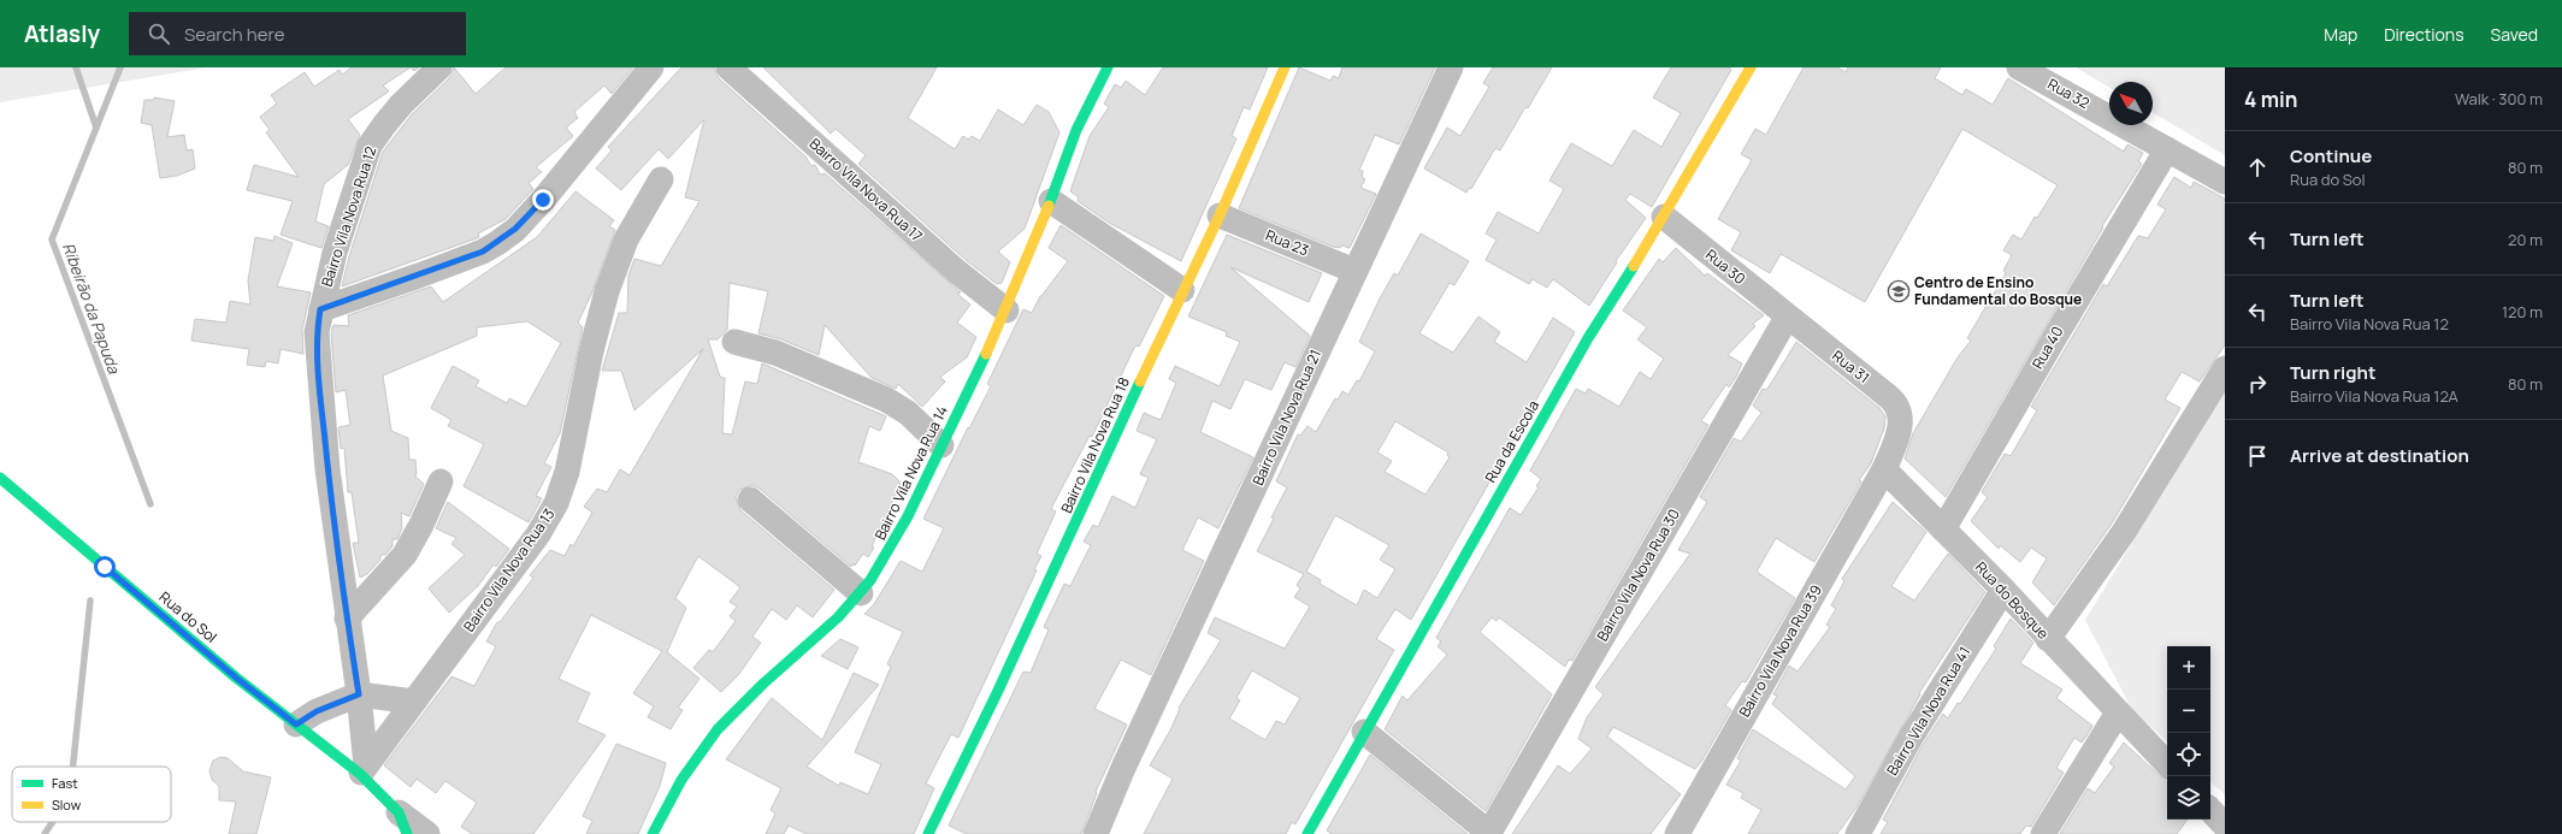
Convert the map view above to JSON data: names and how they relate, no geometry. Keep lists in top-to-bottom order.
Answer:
{
  "streets": {
    "street": [
      "Rua 32",
      "Bairro Vila Nova Rua 17",
      "Bairro Vila Nova Rua 12",
      "Rua 23",
      "Rua 30",
      "Rua 40",
      "Rua 31",
      "Bairro Vila Nova Rua 21",
      "Rua da Escola",
      "Bairro Vila Nova Rua 18",
      "Bairro Vila Nova Rua 14",
      "Bairro Vila Nova Rua 13",
      "Bairro Vila Nova Rua 30",
      "Rua do Bosque",
      "Rua do Sol",
      "Bairro Vila Nova Rua 39",
      "Bairro Vila Nova Rua 41"
    ]
  },
  "crossings": [
    ["Rua 32", "Rua 40"],
    ["Bairro Vila Nova Rua 17", "Bairro Vila Nova Rua 14"],
    ["Bairro Vila Nova Rua 12", "Bairro Vila Nova Rua 13"],
    ["Bairro Vila Nova Rua 12", "Rua do Sol"],
    ["Rua 23", "Bairro Vila Nova Rua 21"],
    ["Rua 23", "Bairro Vila Nova Rua 18"],
    ["Rua 30", "Rua 31"],
    ["Rua 30", "Rua da Escola"],
    ["Rua 30", "Bairro Vila Nova Rua 30"],
    ["Rua 40", "Rua do Bosque"],
    ["Rua 31", "Bairro Vila Nova Rua 30"],
    ["Rua 31", "Rua do Bosque"],
    ["Rua 31", "Bairro Vila Nova Rua 39"],
    ["Bairro Vila Nova Rua 13", "Rua do Sol"],
    ["Rua do Bosque", "Bairro Vila Nova Rua 39"],
    ["Rua do Bosque", "Bairro Vila Nova Rua 41"]
  ],
  "water": ["Ribeirão da Papuda"],
  "places": {
    "school or university": ["Centro de Ensino Fundamental do Bosque"]
  },
  "legend": ["Fast", "Slow"],
  "north": "top left",
  "page": {
    "header": "Atlasly",
    "search": "Search here",
    "nav": ["Map", "Directions", "Saved"],
    "heading": ["4 min", "Walk · 300 m"],
    "list": [
      ["Continue", "Rua do Sol", "80 m"],
      ["Turn left", "20 m"],
      ["Turn left", "Bairro Vila Nova Rua 12", "120 m"],
      ["Turn right", "Bairro Vila Nova Rua 12A", "80 m"],
      "Arrive at destination"
    ],
    "map_buttons": ["+", "−"]
  }
}
